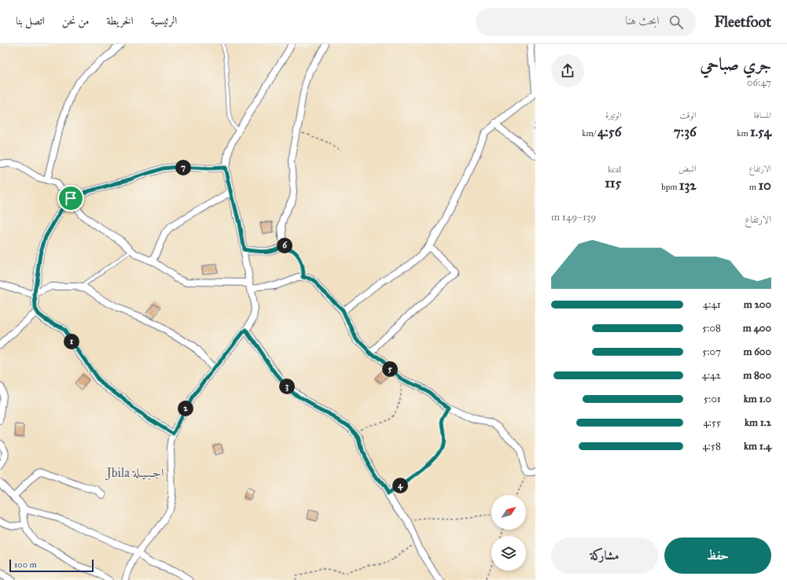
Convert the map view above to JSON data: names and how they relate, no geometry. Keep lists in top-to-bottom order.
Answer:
{
  "districts": ["Jbila اجـبـيـلة"],
  "scale_bar": "100 m",
  "north": "top right",
  "page": {
    "header": "Fleetfoot",
    "search": "ابحث هنا",
    "nav": [
      "الرئيسية",
      "الخريطة",
      "من نحن",
      "اتصل بنا"
    ],
    "heading": ["جري صباحي", "06:47"],
    "stats": [
      ["المسافة", "1.54 km"],
      ["الوقت", "7:36"],
      ["الوتيرة", "4:56 /km"],
      ["الارتفاع", "10 m"],
      ["النبض", "132 bpm"],
      ["kcal", "115"]
    ],
    "pins": [
      "7",
      "6",
      "1",
      "5",
      "3",
      "2",
      "4"
    ],
    "chart": ["الارتفاع", "139–149 m"],
    "list": [
      {
        "name": "200 m",
        "note": "4:41"
      },
      {
        "name": "400 m",
        "note": "5:08"
      },
      {
        "name": "600 m",
        "note": "5:07"
      },
      {
        "name": "800 m",
        "note": "4:42"
      },
      {
        "name": "1.0 km",
        "note": "5:01"
      },
      {
        "name": "1.2 km",
        "note": "4:55"
      },
      {
        "name": "1.4 km",
        "note": "4:58"
      }
    ],
    "buttons": ["حفظ", "مشاركة"],
    "scale": "100 m"
  }
}
